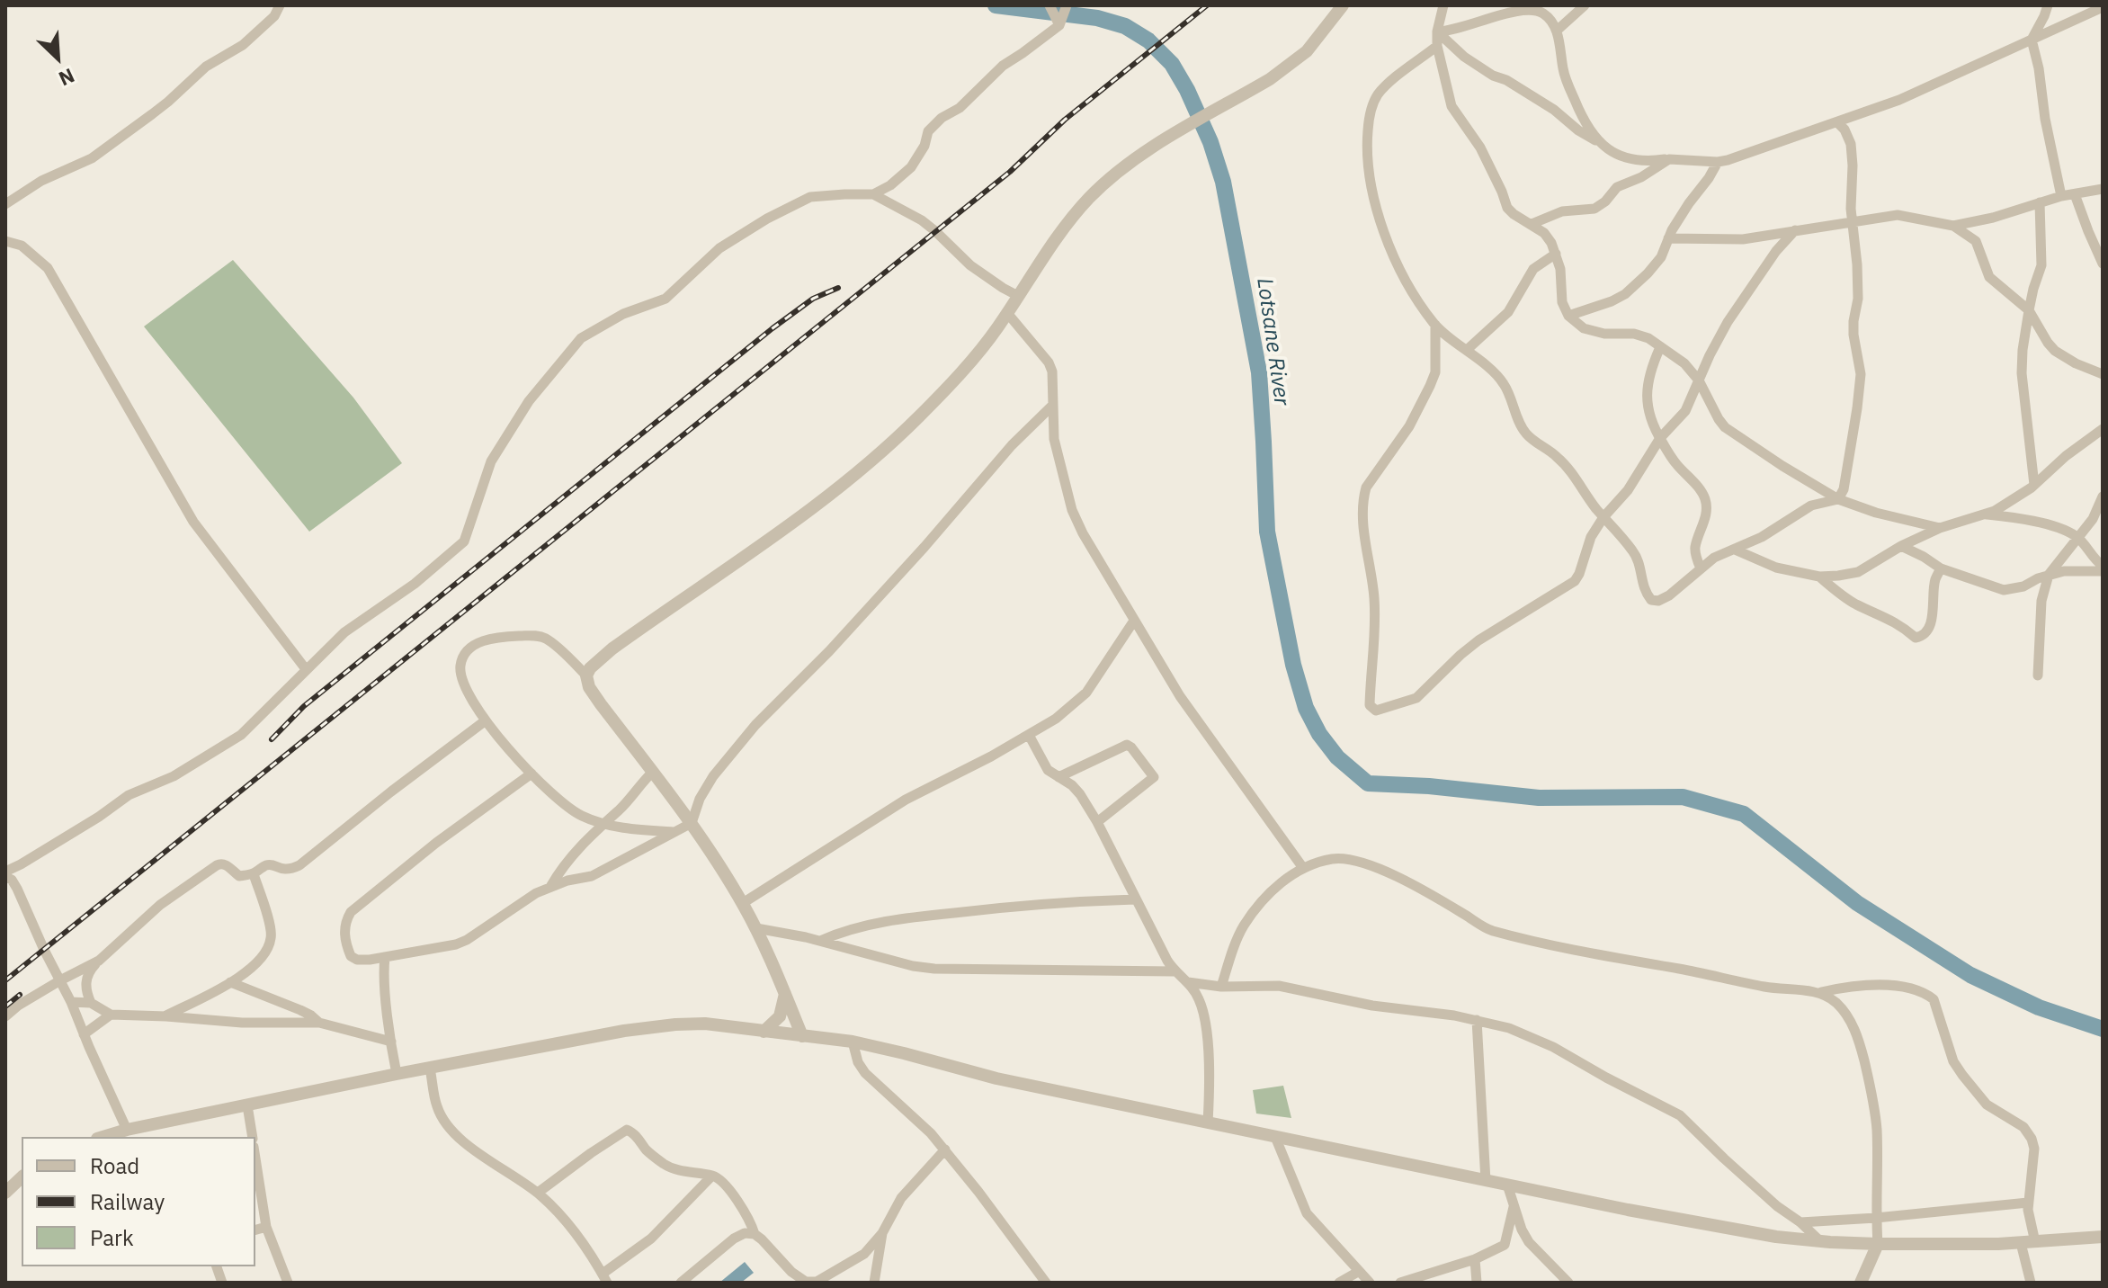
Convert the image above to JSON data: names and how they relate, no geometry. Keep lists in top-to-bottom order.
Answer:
{
  "water": ["Lotsane River"],
  "legend": ["Road", "Railway", "Park"],
  "north": "bottom right"
}
